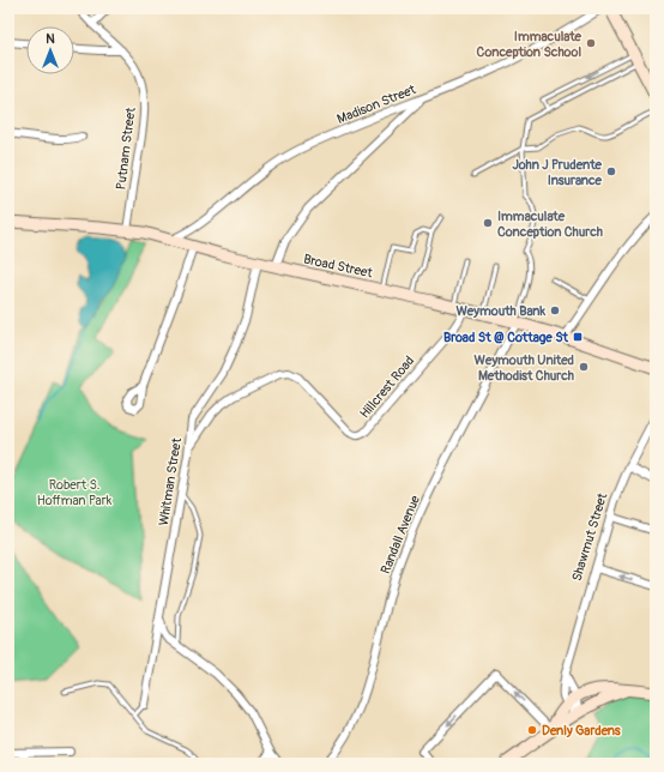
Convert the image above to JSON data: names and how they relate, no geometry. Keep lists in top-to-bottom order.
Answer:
{
  "streets": {
    "main road": ["Broad Street"],
    "street": [
      "Madison Street",
      "Putnam Street",
      "Hillcrest Road",
      "Whitman Street",
      "Randall Avenue",
      "Shawmut Street"
    ]
  },
  "crossings": [
    ["Madison Street", "Broad Street"],
    ["Putnam Street", "Broad Street"],
    ["Broad Street", "Hillcrest Road"],
    ["Broad Street", "Whitman Street"],
    ["Broad Street", "Randall Avenue"],
    ["Hillcrest Road", "Whitman Street"]
  ],
  "parks": ["Robert S. Hoffman Park"],
  "places": {
    "other": [
      "Immaculate Conception School",
      "John J Prudente Insurance",
      "Immaculate Conception Church",
      "Weymouth Bank",
      "Weymouth United Methodist Church",
      "Denly Gardens"
    ],
    "transit": ["Broad St @ Cottage St"]
  },
  "north": "top"
}
